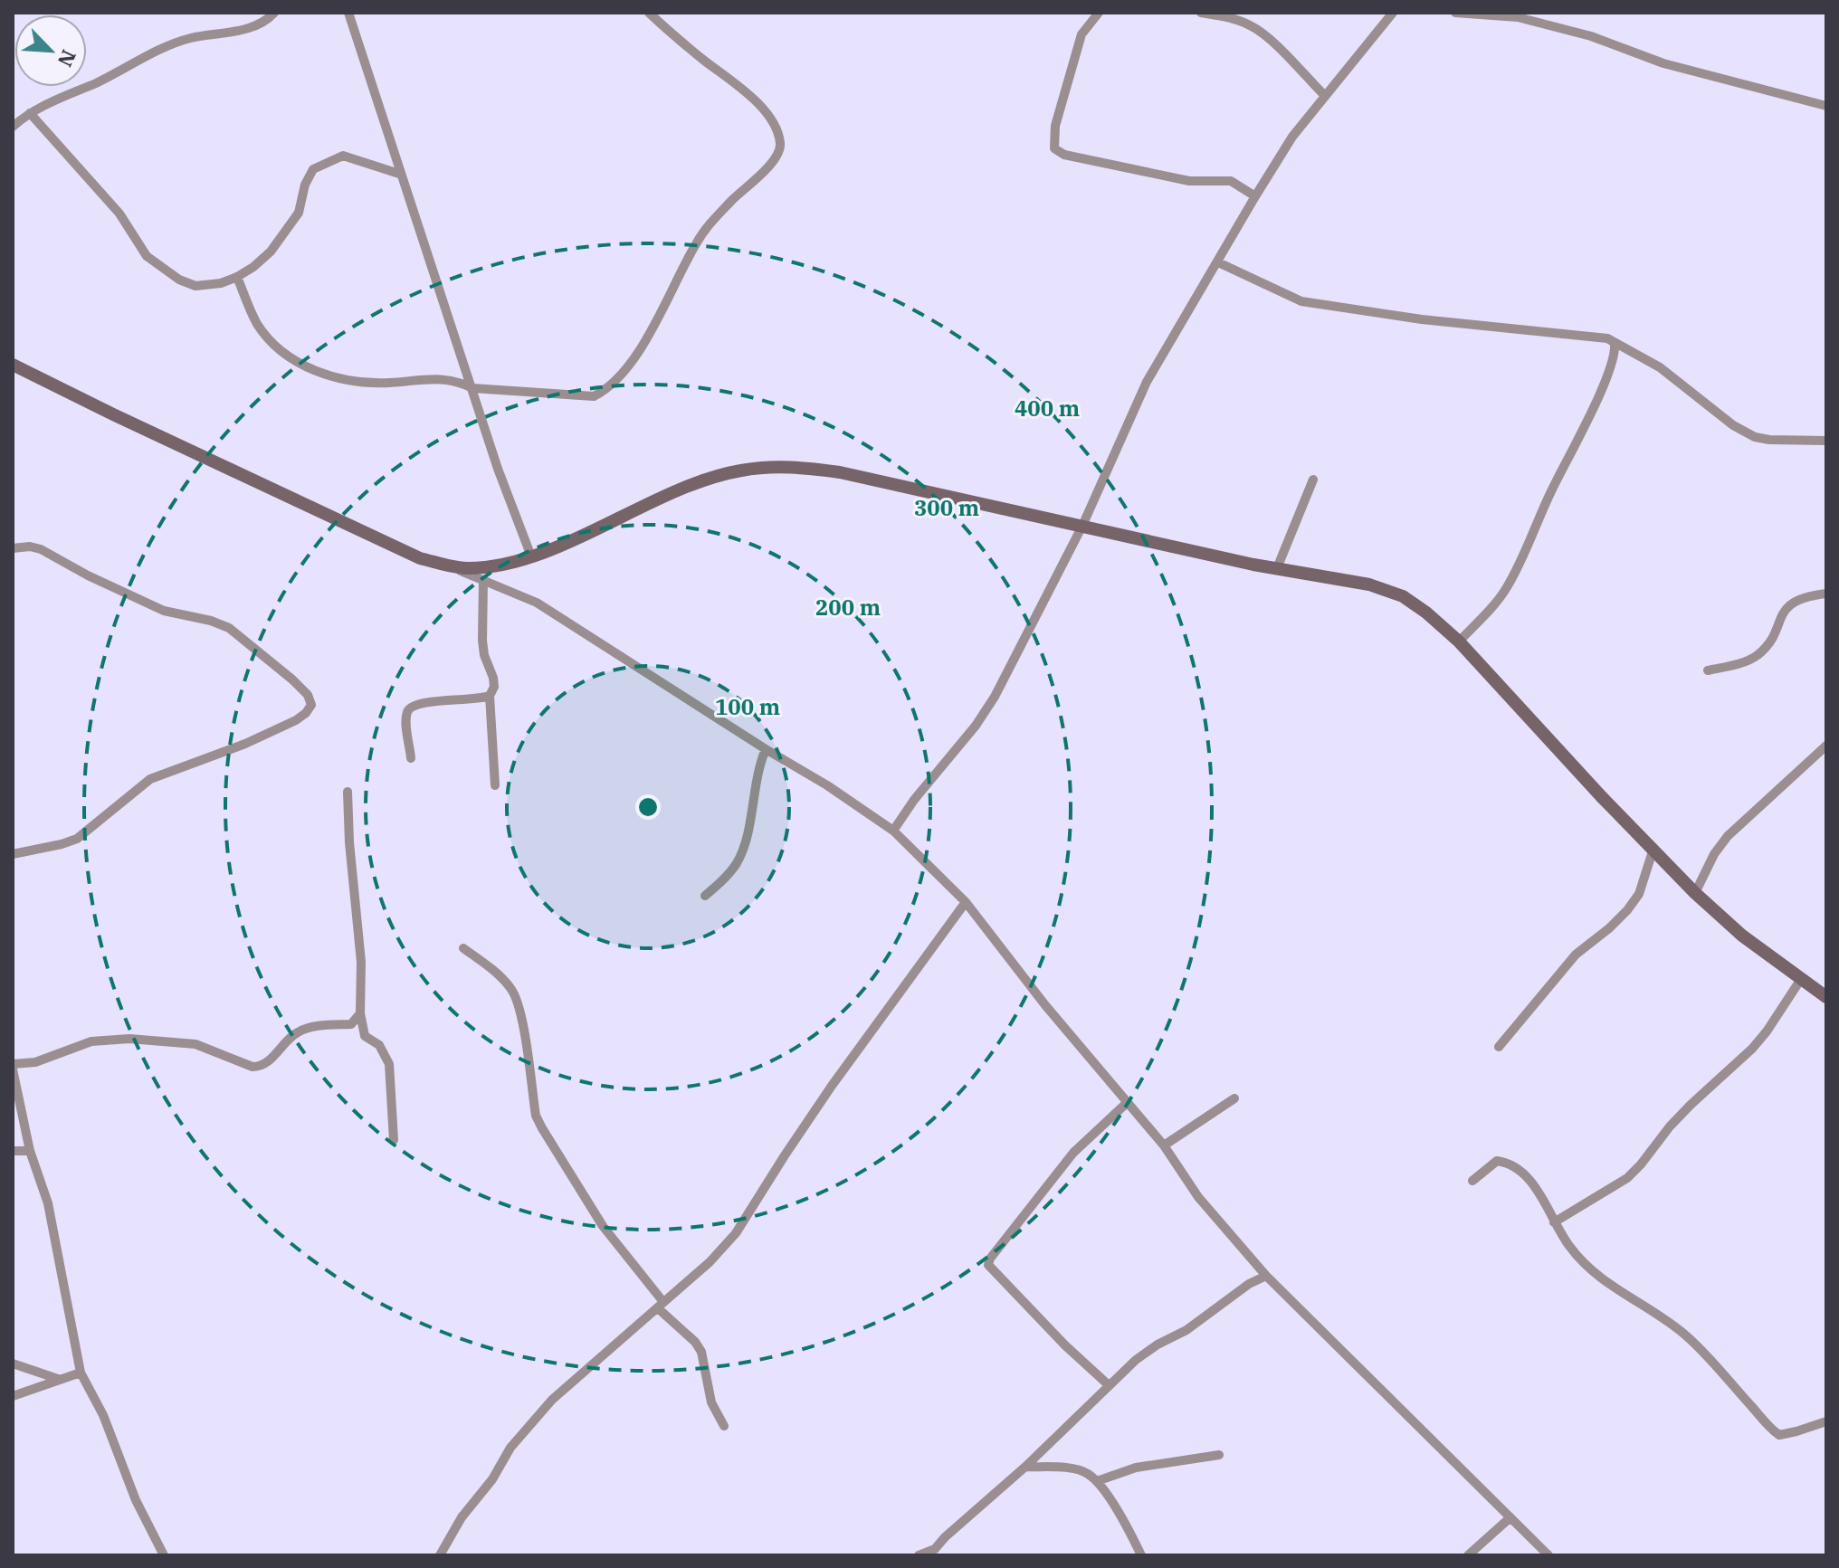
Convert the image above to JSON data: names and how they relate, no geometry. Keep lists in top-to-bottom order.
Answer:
{
  "north": "bottom right",
  "rings": [
    "400 m",
    "300 m",
    "200 m",
    "100 m"
  ]
}
